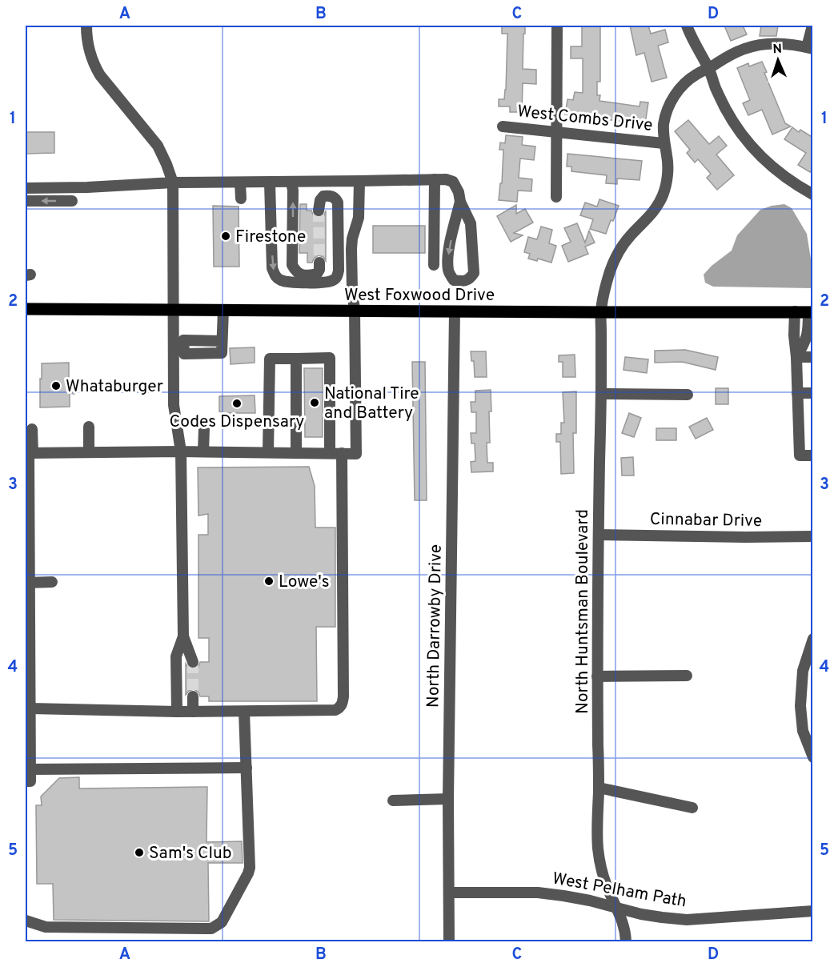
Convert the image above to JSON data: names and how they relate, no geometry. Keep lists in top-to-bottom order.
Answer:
{
  "streets": {
    "main road": ["West Foxwood Drive"],
    "street": [
      "West Combs Drive",
      "Cinnabar Drive",
      "North Huntsman Boulevard",
      "North Darrowby Drive",
      "West Pelham Path"
    ]
  },
  "crossings": [
    ["West Combs Drive", "North Huntsman Boulevard"],
    ["West Foxwood Drive", "North Huntsman Boulevard"],
    ["West Foxwood Drive", "North Darrowby Drive"],
    ["Cinnabar Drive", "North Huntsman Boulevard"],
    ["North Huntsman Boulevard", "West Pelham Path"],
    ["North Darrowby Drive", "West Pelham Path"]
  ],
  "places": [
    "Firestone",
    "Whataburger",
    "National Tire and Battery",
    "Codes Dispensary",
    "Lowe's",
    "Sam's Club"
  ],
  "north": "top",
  "grid": {
    "columns": [
      "A",
      "B",
      "C",
      "D"
    ],
    "rows": [
      "1",
      "2",
      "3",
      "4",
      "5"
    ]
  }
}
